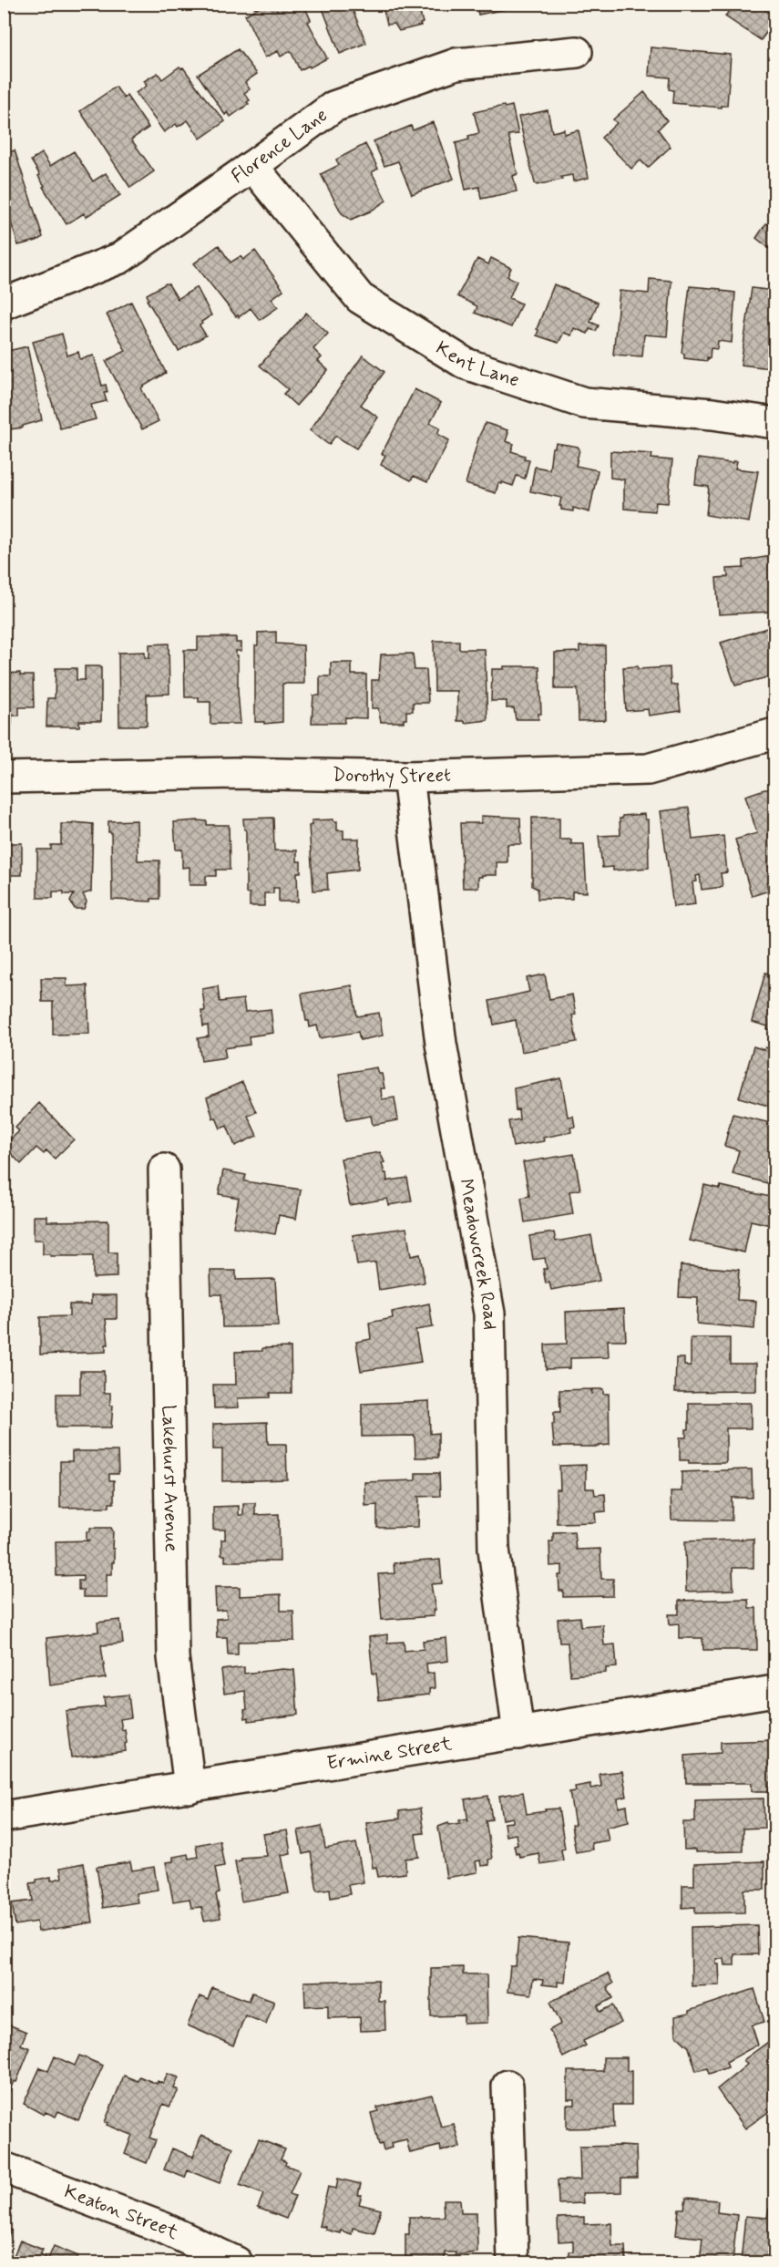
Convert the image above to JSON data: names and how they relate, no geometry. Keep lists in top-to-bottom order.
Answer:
{
  "streets": {
    "street": [
      "Florence Lane",
      "Kent Lane",
      "Dorothy Street",
      "Meadowcreek Road",
      "Lakehurst Avenue",
      "Ermine Street",
      "Keaton Street"
    ]
  },
  "crossings": [
    ["Florence Lane", "Kent Lane"],
    ["Dorothy Street", "Meadowcreek Road"],
    ["Meadowcreek Road", "Ermine Street"],
    ["Lakehurst Avenue", "Ermine Street"]
  ]
}
